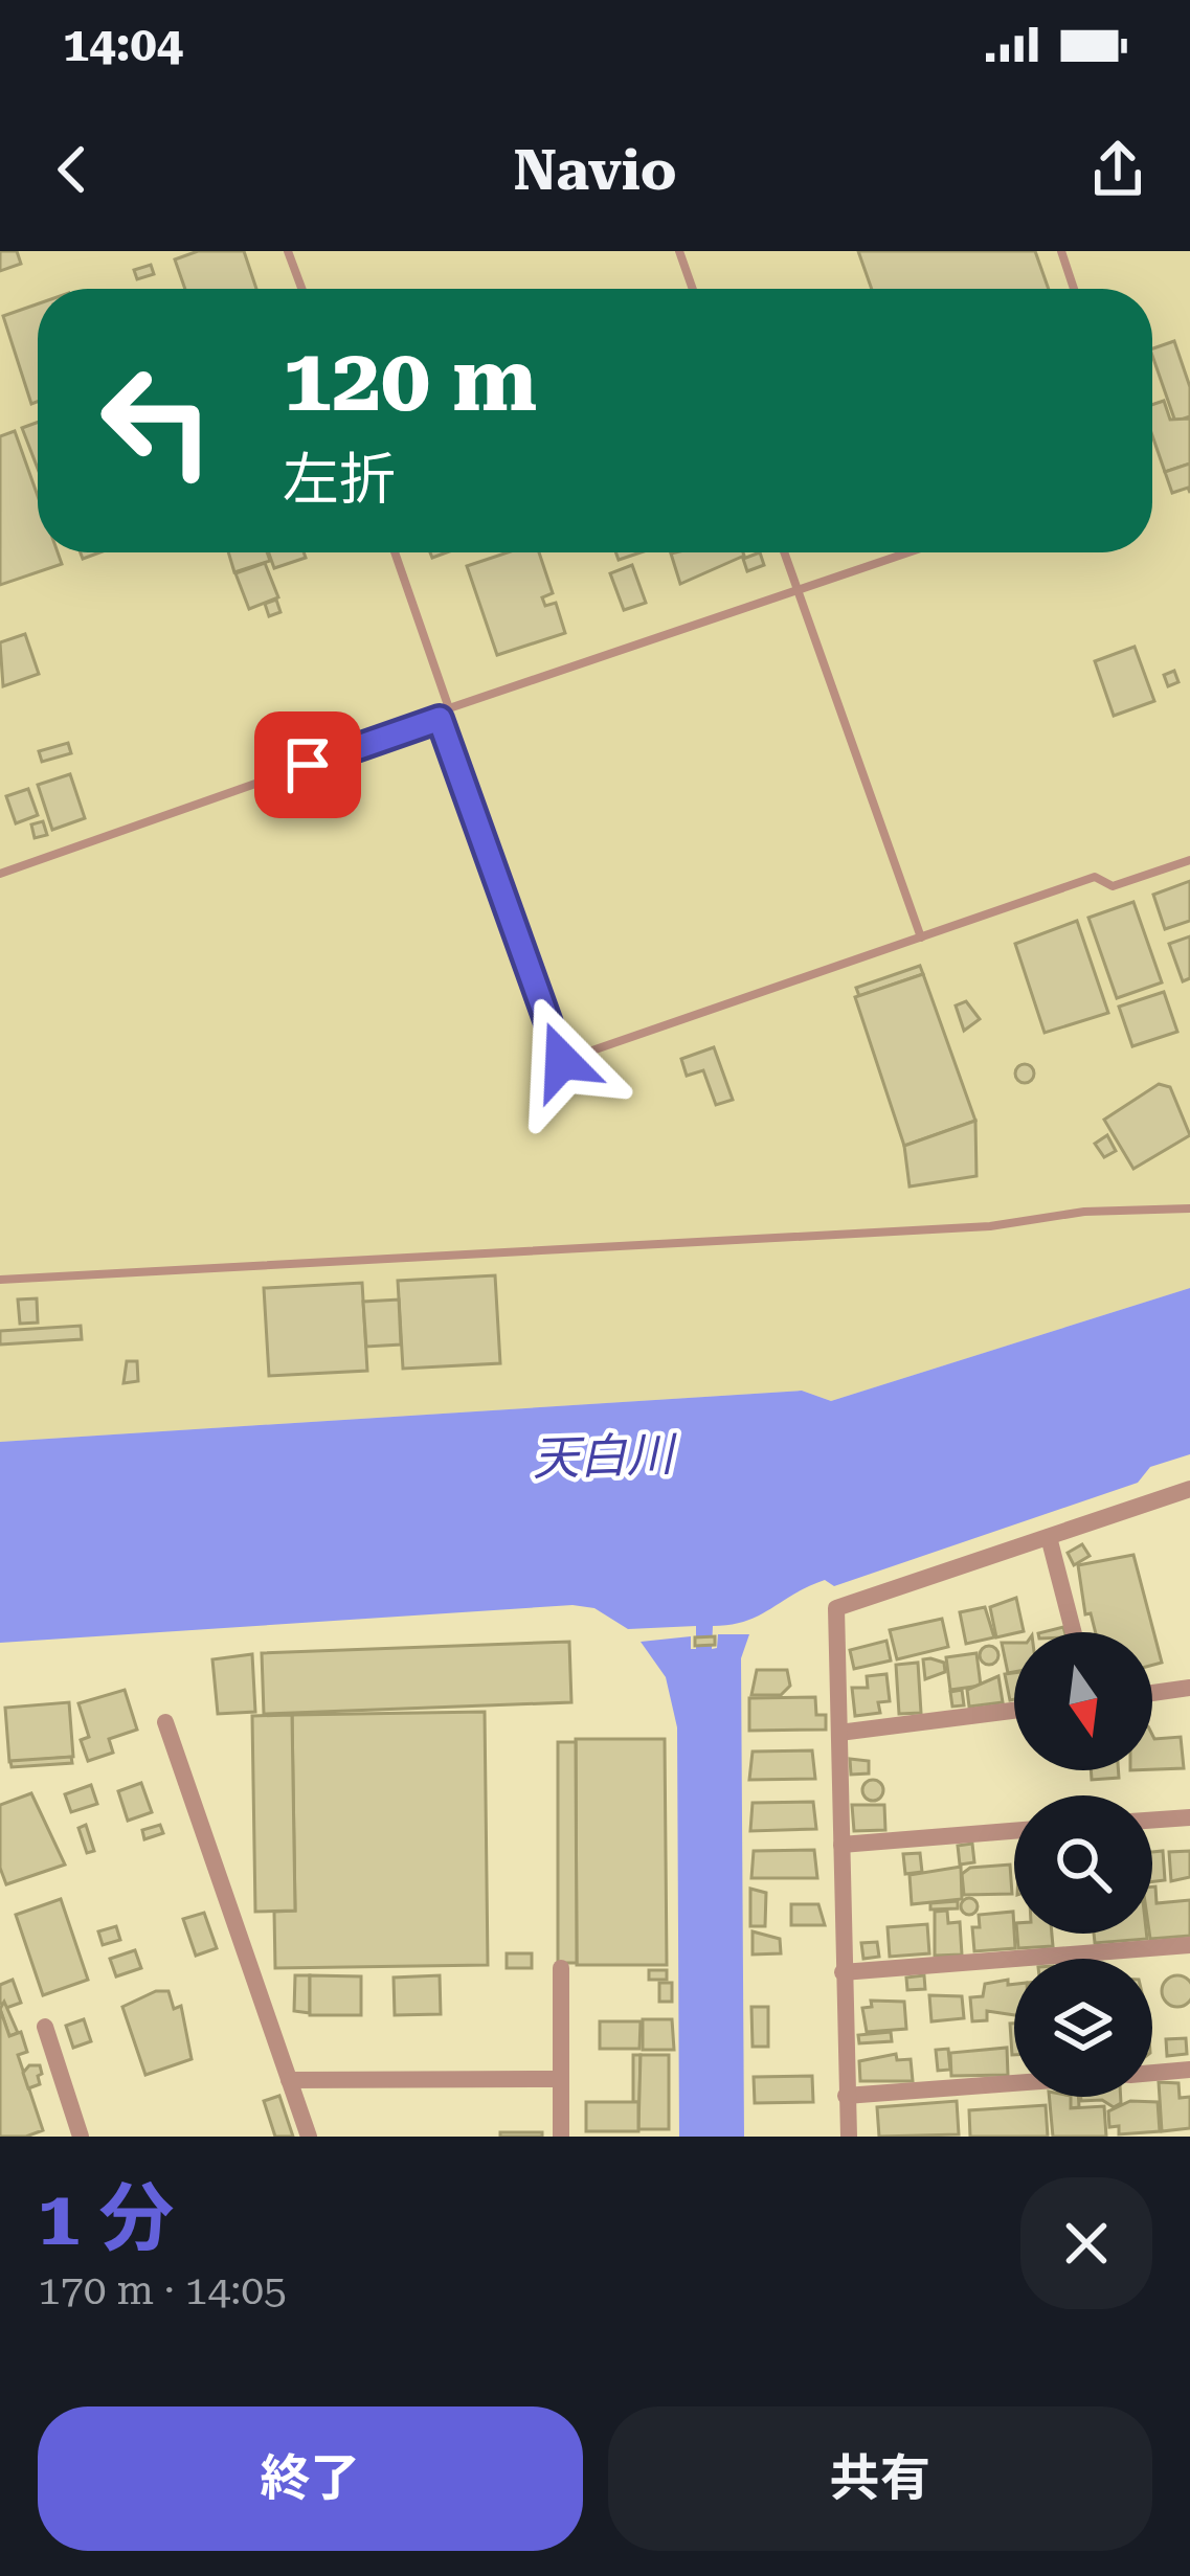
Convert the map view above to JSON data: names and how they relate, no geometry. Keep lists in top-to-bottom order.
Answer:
{
  "water": ["天白川"],
  "north": "bottom",
  "page": {
    "status": "14:04",
    "header": "Navio",
    "turn": ["120 m", "左折"],
    "heading": ["1 分", "170 m · 14:05"],
    "buttons": ["終了", "共有"]
  }
}
